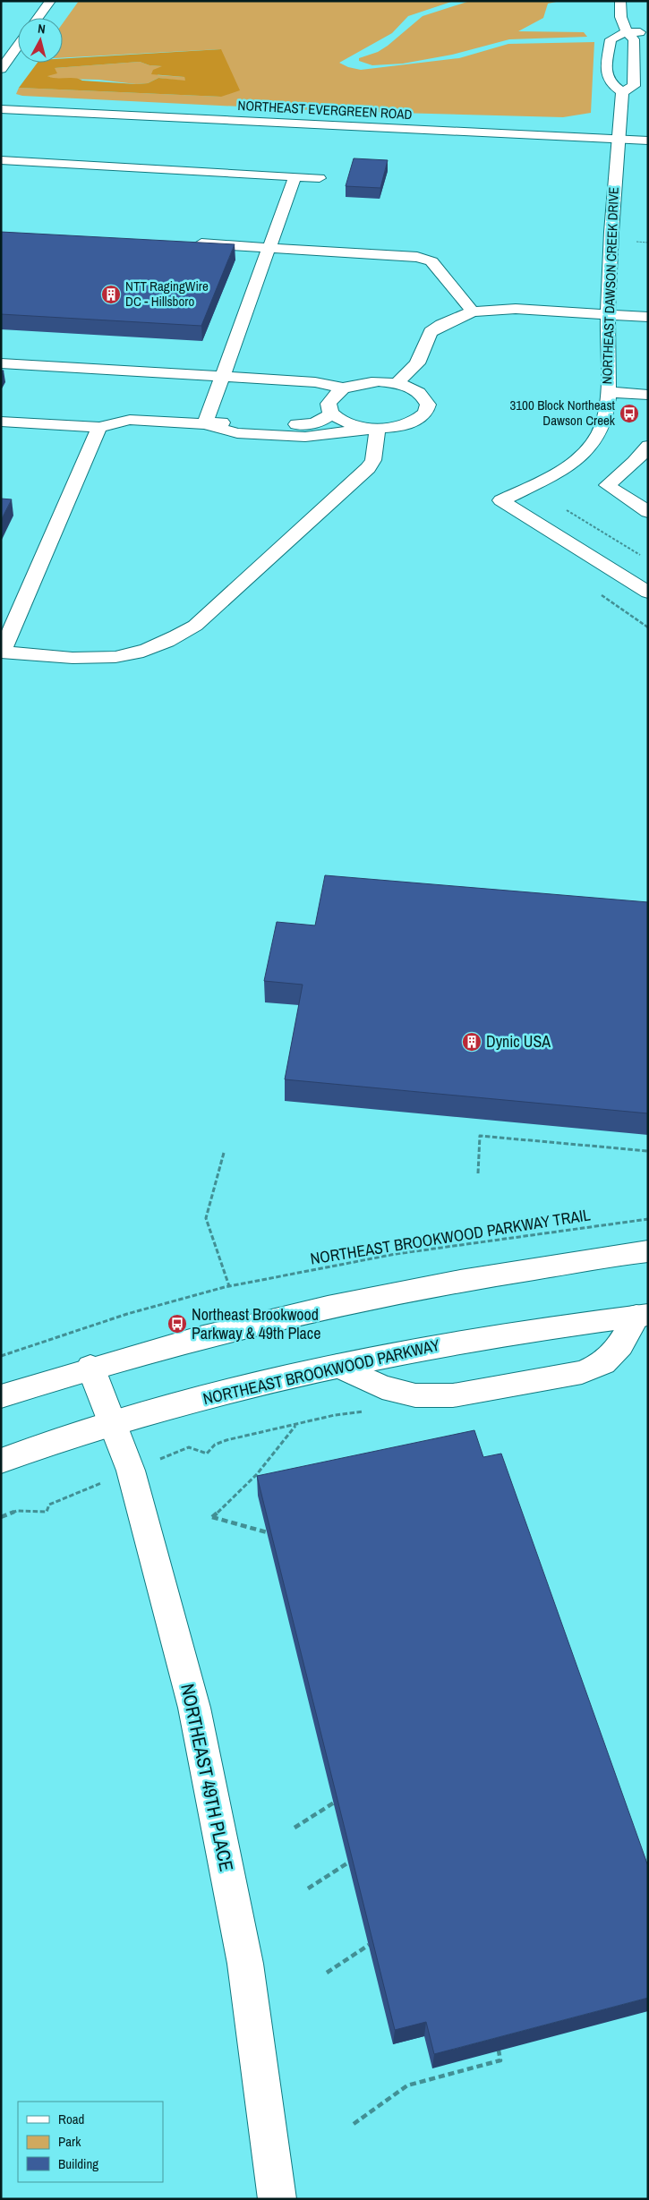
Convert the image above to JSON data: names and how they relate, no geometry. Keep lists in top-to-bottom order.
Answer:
{
  "streets": {
    "street": [
      "NORTHEAST EVERGREEN ROAD",
      "NORTHEAST DAWSON CREEK DRIVE",
      "NORTHEAST BROOKWOOD PARKWAY",
      "NORTHEAST 49TH PLACE"
    ],
    "path": ["NORTHEAST BROOKWOOD PARKWAY TRAIL"]
  },
  "crossings": [
    ["NORTHEAST EVERGREEN ROAD", "NORTHEAST DAWSON CREEK DRIVE"],
    ["NORTHEAST BROOKWOOD PARKWAY", "NORTHEAST 49TH PLACE"]
  ],
  "places": {
    "building": ["NTT RagingWire DC - Hillsboro", "Dynic USA"],
    "bus stop": ["3100 Block Northeast Dawson Creek", "Northeast Brookwood Parkway & 49th Place"]
  },
  "legend": ["Road", "Park", "Building"],
  "north": "top"
}
